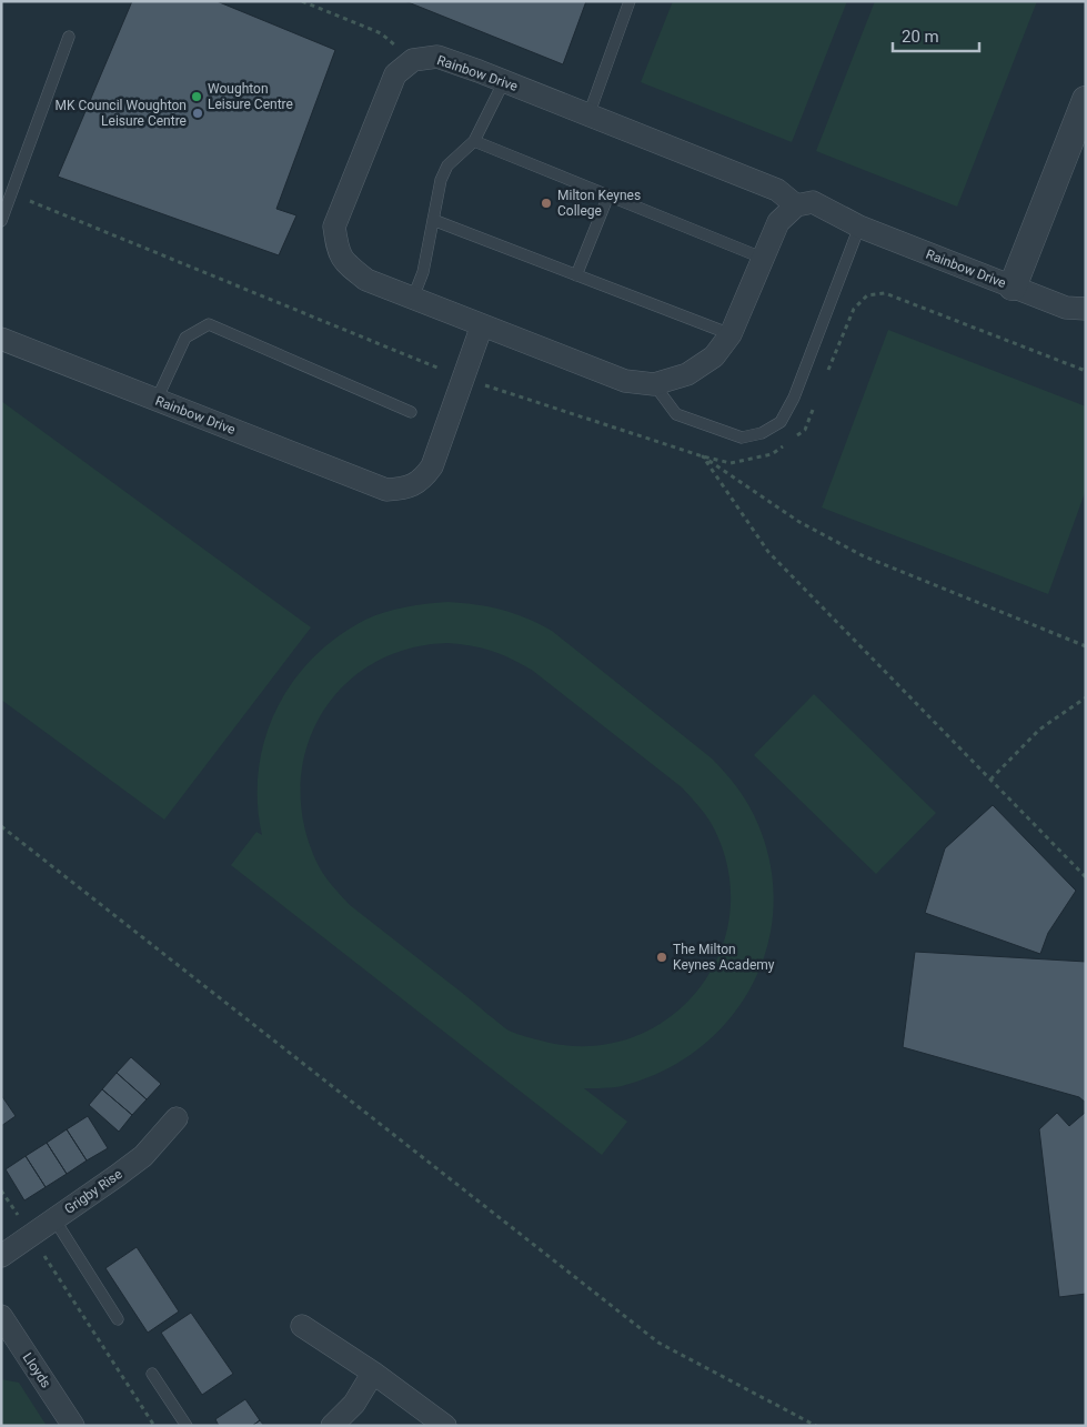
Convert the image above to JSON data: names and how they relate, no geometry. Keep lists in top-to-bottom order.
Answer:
{
  "streets": {
    "street": ["Rainbow Drive", "Grigby Rise", "Lloyds"]
  },
  "places": [
    "Woughton Leisure Centre",
    "MK Council Woughton Leisure Centre",
    "Milton Keynes College",
    "The Milton Keynes Academy"
  ],
  "scale_bar": "20 m"
}
